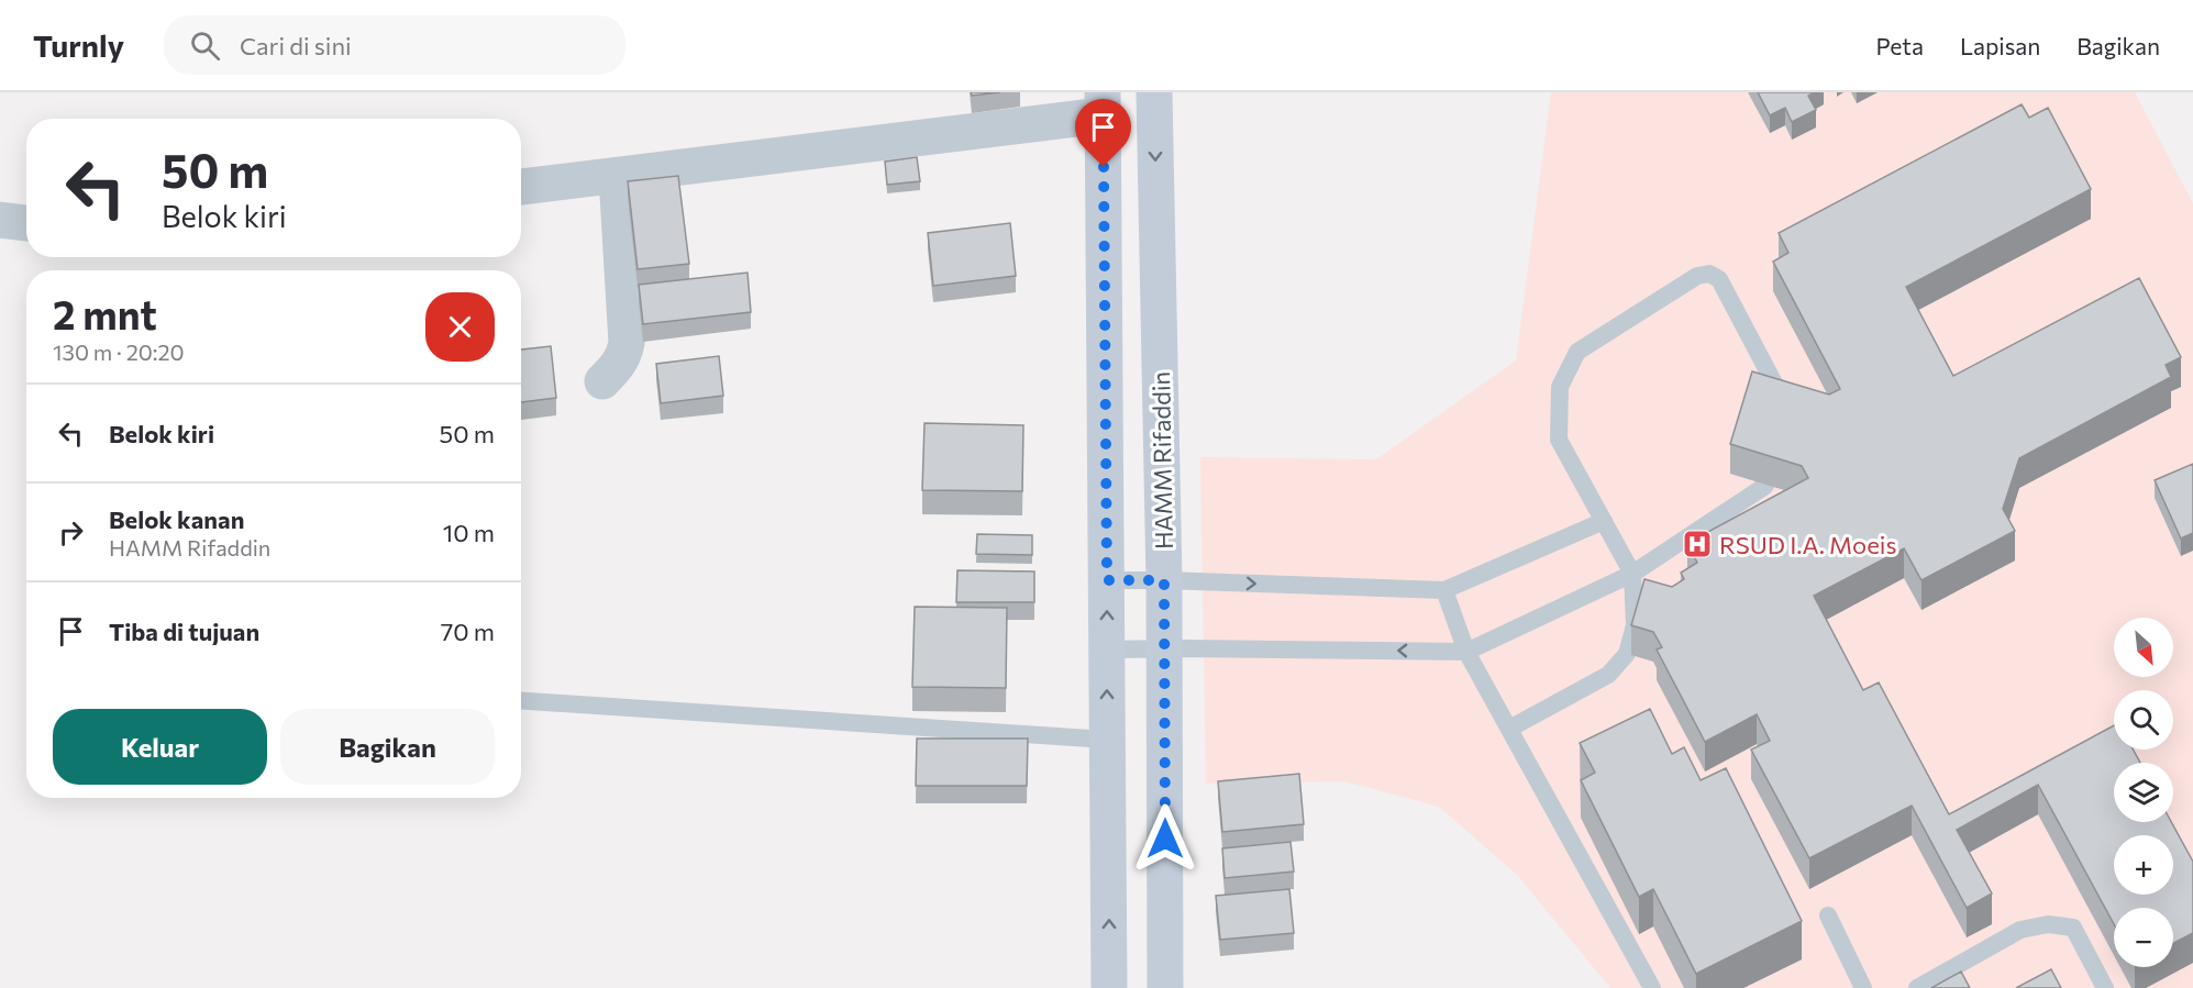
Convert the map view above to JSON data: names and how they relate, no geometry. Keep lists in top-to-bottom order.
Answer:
{
  "streets": {
    "main road": ["HAMM Rifaddin"]
  },
  "places": {
    "hospital": ["RSUD I.A. Moeis"]
  },
  "north": "bottom right",
  "page": {
    "header": "Turnly",
    "search": "Cari di sini",
    "nav": ["Peta", "Lapisan", "Bagikan"],
    "turn": ["50 m", "Belok kiri"],
    "heading": ["2 mnt", "130 m · 20:20"],
    "list": [
      {
        "name": "Belok kiri",
        "value": "50 m"
      },
      {
        "name": "Belok kanan",
        "note": "HAMM Rifaddin",
        "value": "10 m"
      },
      {
        "name": "Tiba di tujuan",
        "value": "70 m"
      }
    ],
    "map_buttons": ["+", "−"],
    "buttons": ["Keluar", "Bagikan"]
  }
}
